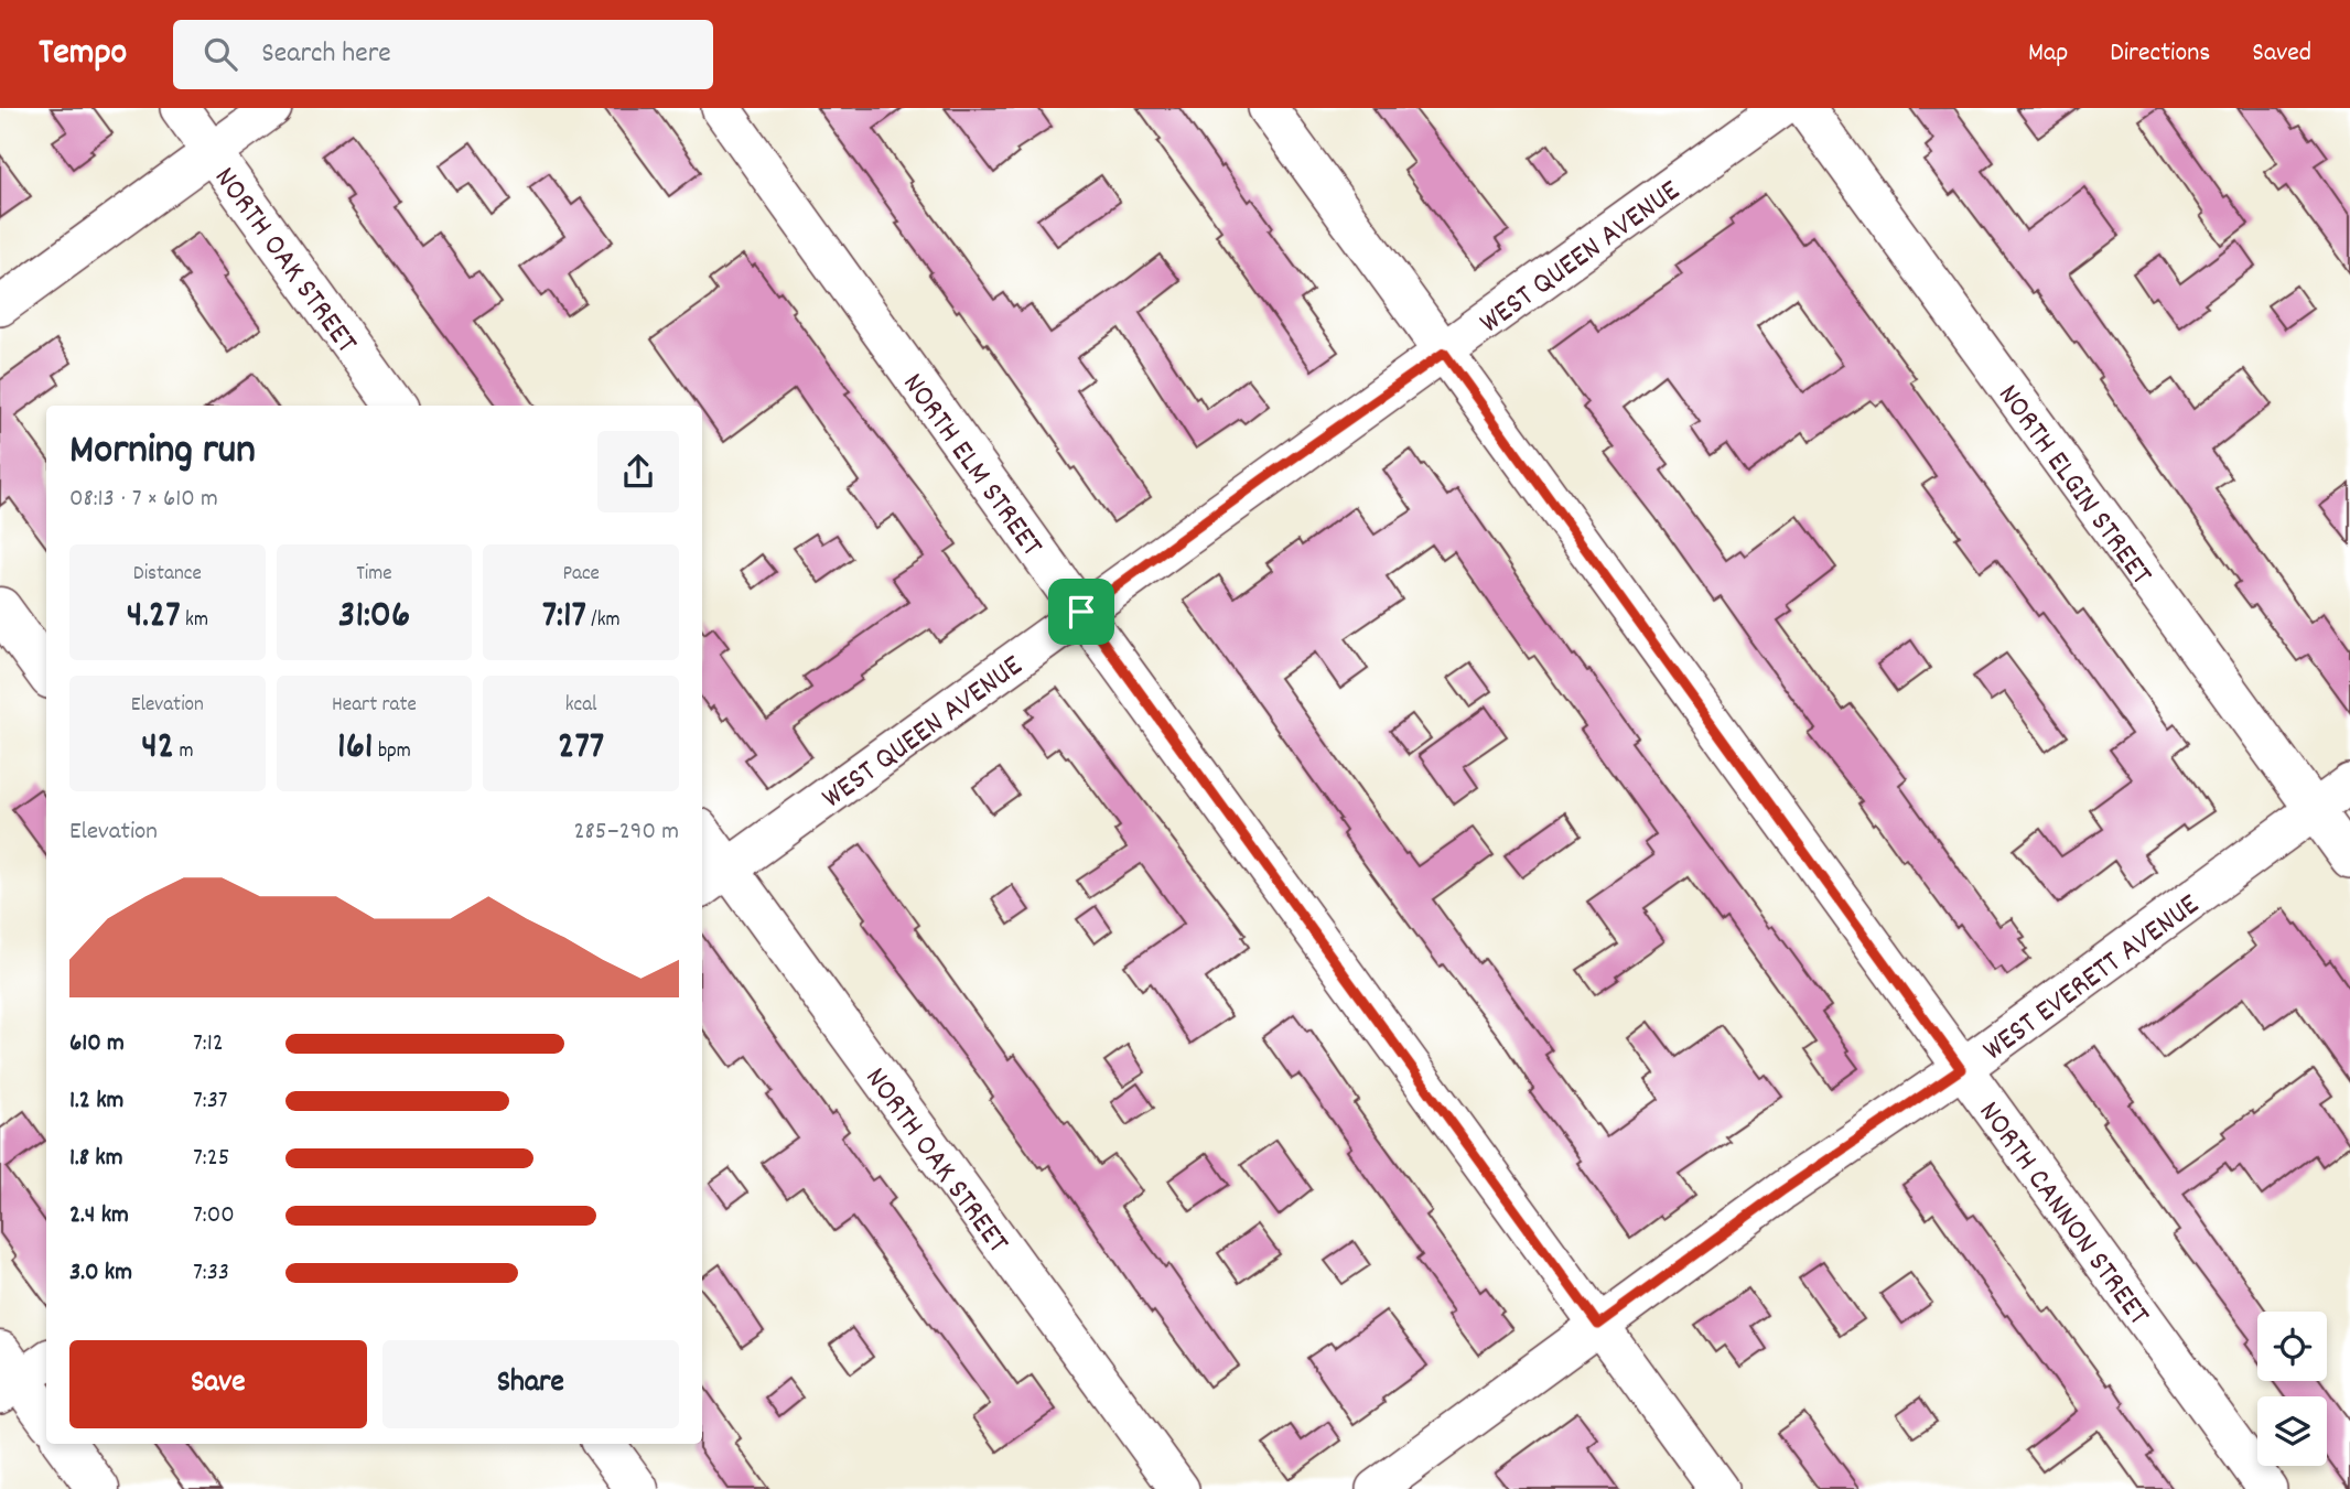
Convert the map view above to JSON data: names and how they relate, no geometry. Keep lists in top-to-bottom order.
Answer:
{
  "streets": {
    "street": [
      "WEST QUEEN AVENUE",
      "NORTH OAK STREET",
      "NORTH ELM STREET",
      "NORTH ELGIN STREET",
      "WEST EVERETT AVENUE",
      "NORTH CANNON STREET"
    ]
  },
  "crossings": [
    ["WEST QUEEN AVENUE", "NORTH OAK STREET"],
    ["WEST QUEEN AVENUE", "NORTH ELM STREET"],
    ["WEST QUEEN AVENUE", "NORTH CANNON STREET"],
    ["NORTH ELM STREET", "WEST EVERETT AVENUE"],
    ["NORTH ELGIN STREET", "WEST EVERETT AVENUE"],
    ["WEST EVERETT AVENUE", "NORTH CANNON STREET"]
  ],
  "page": {
    "header": "Tempo",
    "search": "Search here",
    "nav": ["Map", "Directions", "Saved"],
    "heading": ["Morning run", "08:13 · 7 × 610 m"],
    "stats": [
      ["Distance", "4.27 km"],
      ["Time", "31:06"],
      ["Pace", "7:17 /km"],
      ["Elevation", "42 m"],
      ["Heart rate", "161 bpm"],
      ["kcal", "277"]
    ],
    "chart": ["Elevation", "285–290 m"],
    "list": [
      {
        "name": "610 m",
        "note": "7:12"
      },
      {
        "name": "1.2 km",
        "note": "7:37"
      },
      {
        "name": "1.8 km",
        "note": "7:25"
      },
      {
        "name": "2.4 km",
        "note": "7:00"
      },
      {
        "name": "3.0 km",
        "note": "7:33"
      }
    ],
    "buttons": ["Save", "Share"]
  }
}
